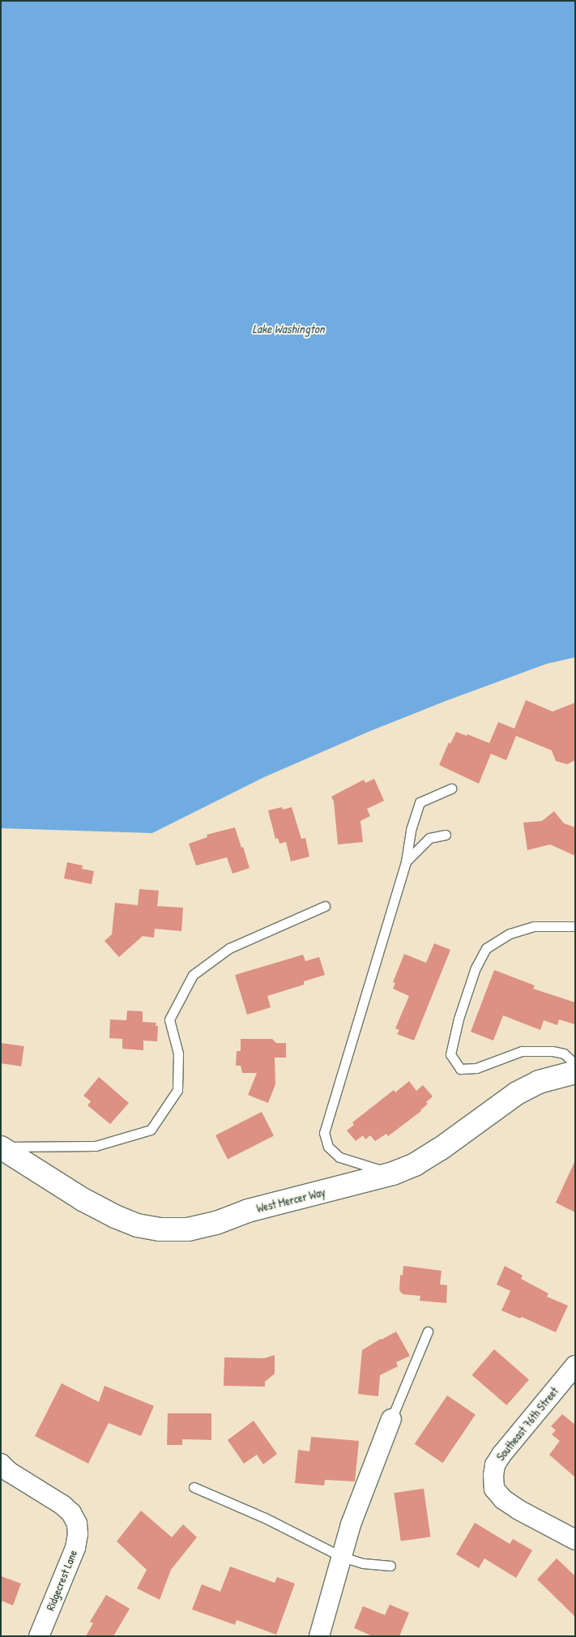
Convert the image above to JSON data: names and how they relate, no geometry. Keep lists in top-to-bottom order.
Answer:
{
  "streets": {
    "street": ["West Mercer Way", "Southeast 76th Street", "Ridgecrest Lane"]
  },
  "water": ["Lake Washington"]
}
